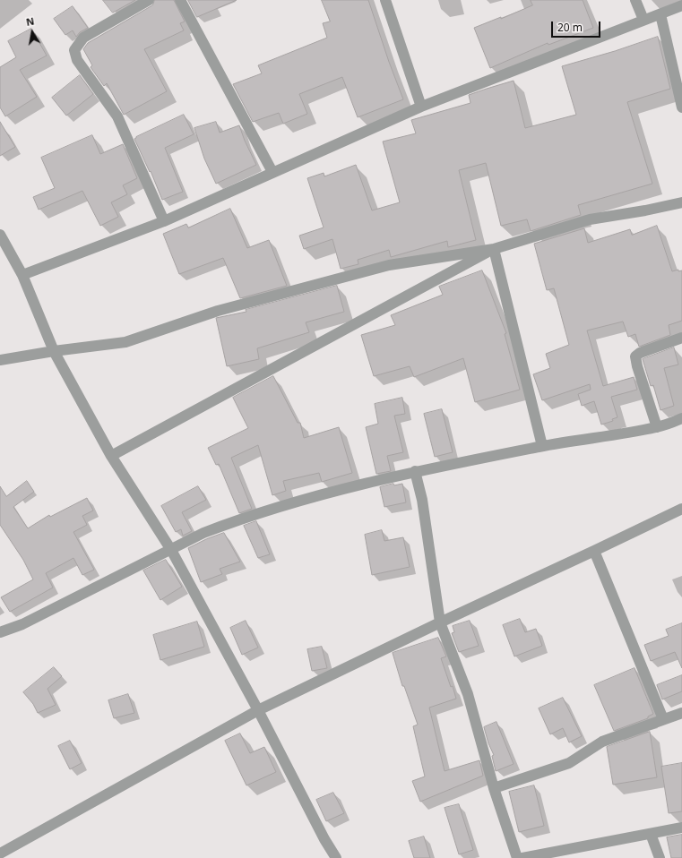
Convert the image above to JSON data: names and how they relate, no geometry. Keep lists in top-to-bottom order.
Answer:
{
  "scale_bar": "20 m",
  "north": "top"
}
